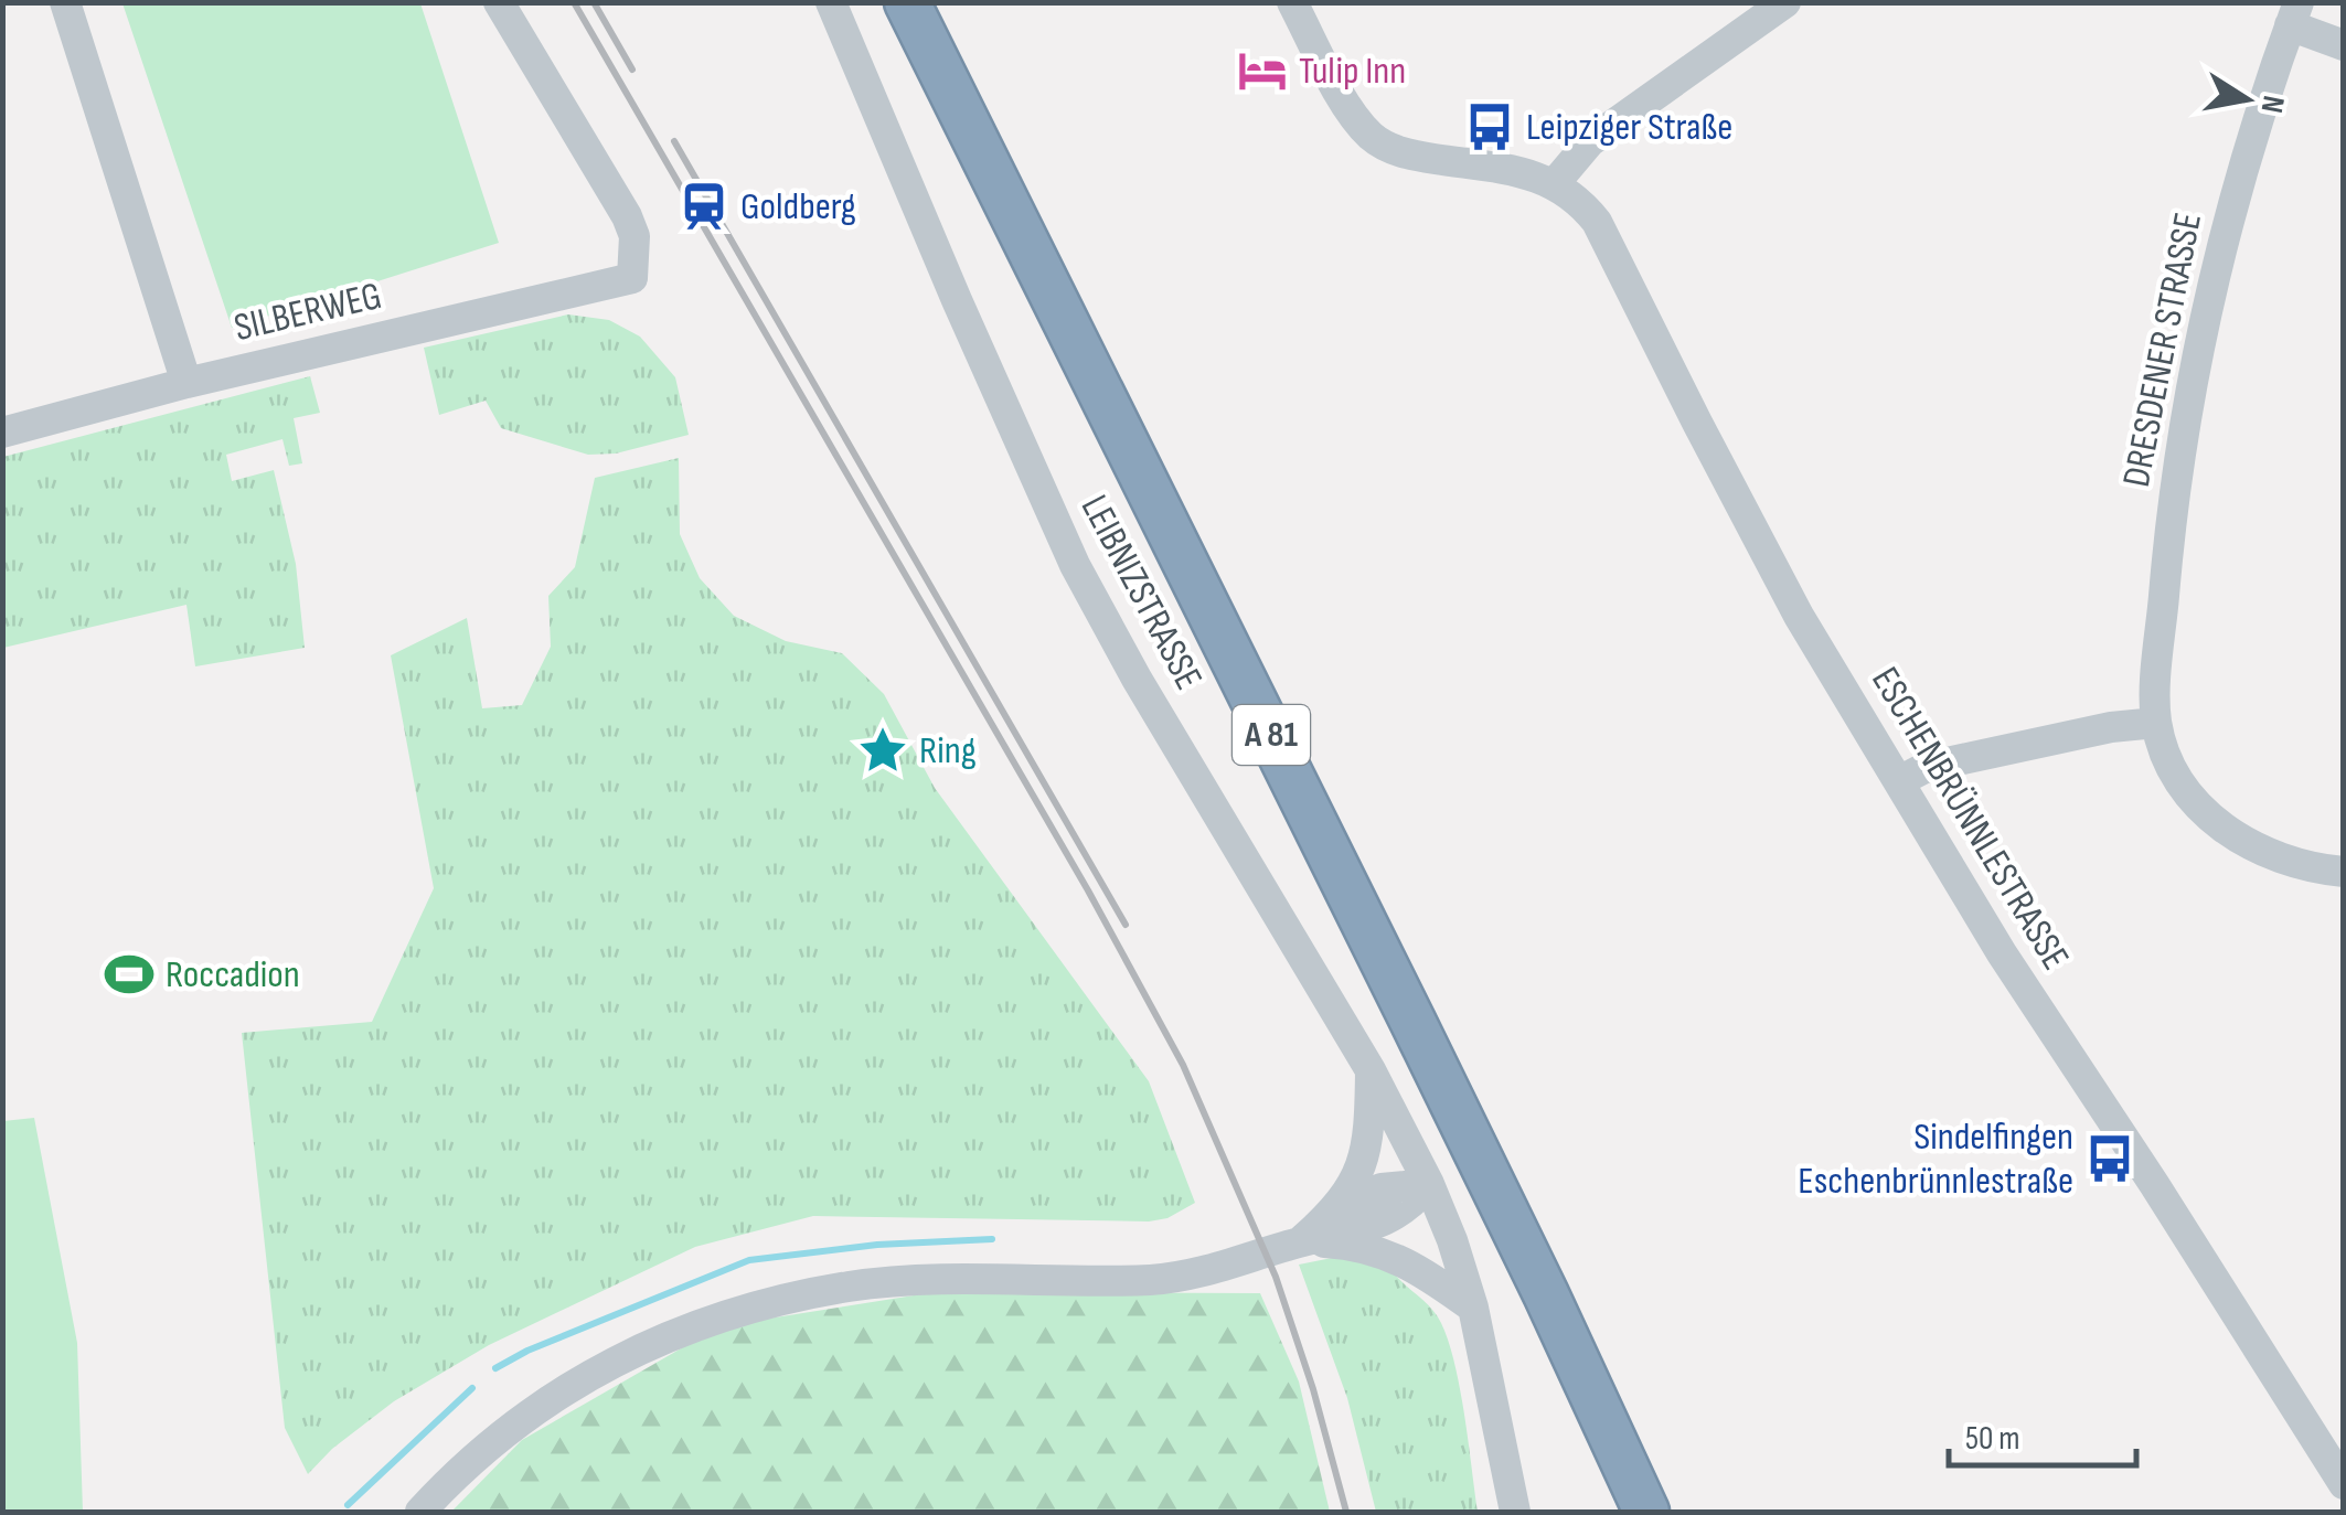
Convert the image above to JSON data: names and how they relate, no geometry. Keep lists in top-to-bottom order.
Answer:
{
  "streets": {
    "highway": ["A 81"],
    "street": [
      "SILBERWEG",
      "DRESDENER STRASSE",
      "LEIBNIZSTRASSE",
      "ESCHENBRÜNNLESTRASSE"
    ]
  },
  "places": {
    "hotel": ["Tulip Inn"],
    "bus stop": ["Leipziger Straße", "Sindelfingen Eschenbrünnlestraße"],
    "station": ["Goldberg"],
    "place": ["Ring"],
    "sports": ["Roccadion"]
  },
  "scale_bar": "50 m",
  "north": "right"
}
